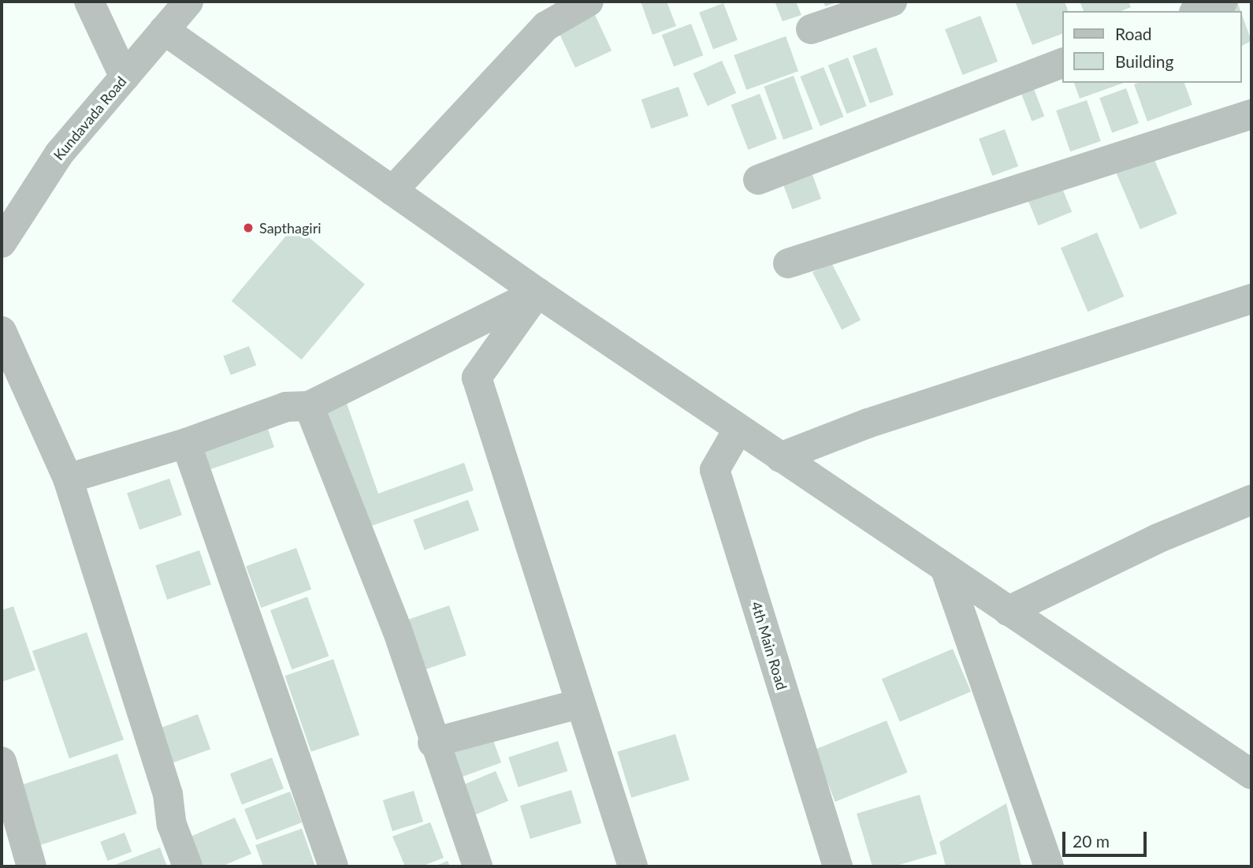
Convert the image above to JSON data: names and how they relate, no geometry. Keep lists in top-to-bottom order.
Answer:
{
  "streets": {
    "street": ["Kundavada Road", "4th Main Road"]
  },
  "places": ["Sapthagiri"],
  "legend": ["Road", "Building"],
  "scale_bar": "20 m"
}
